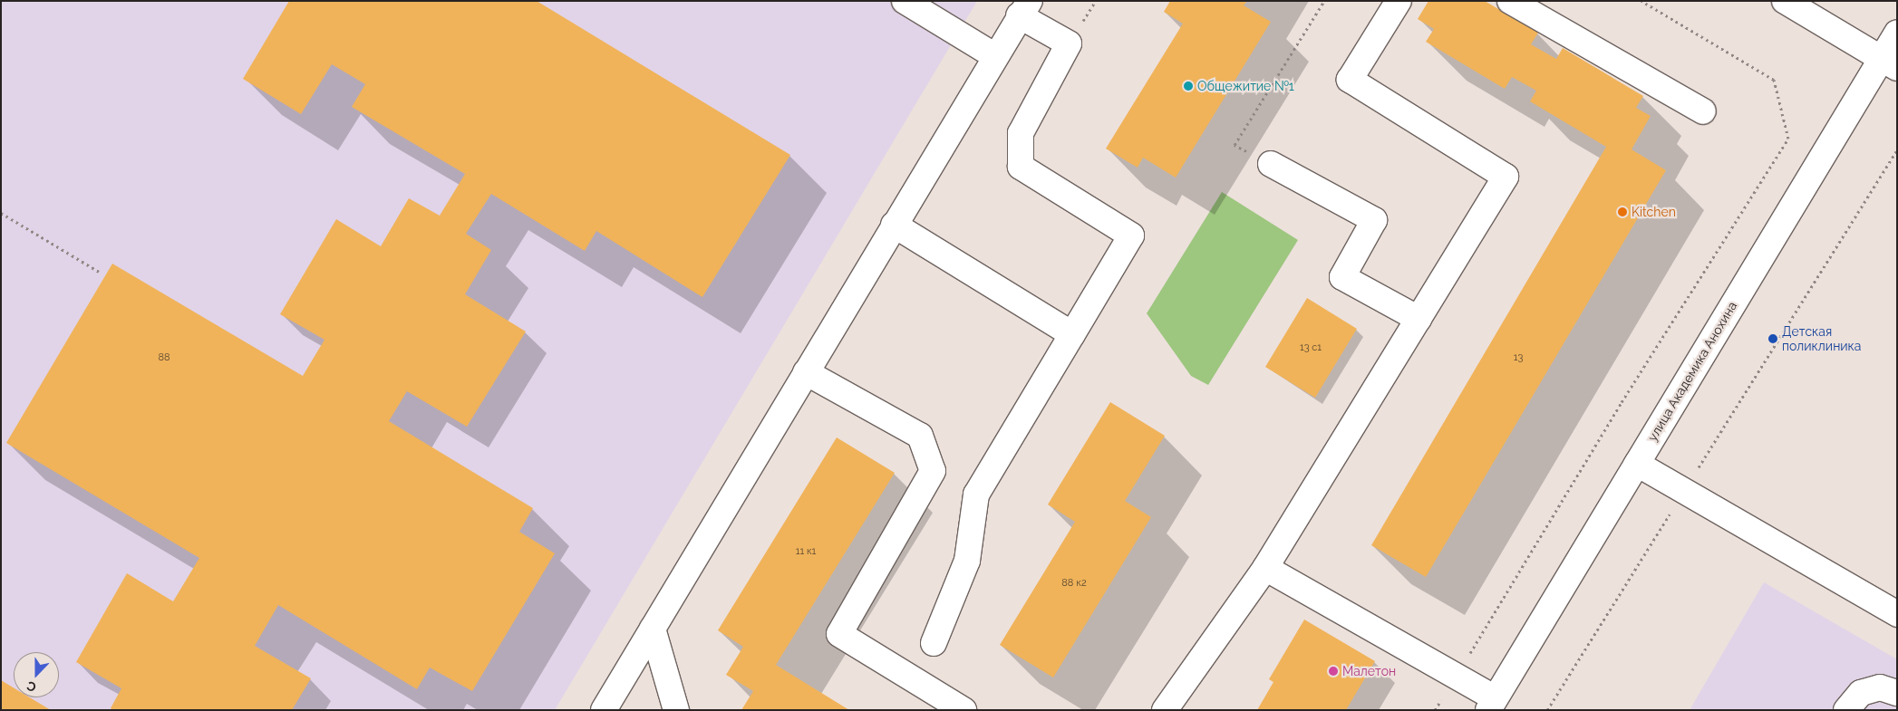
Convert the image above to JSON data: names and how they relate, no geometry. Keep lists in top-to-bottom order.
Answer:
{
  "streets": {
    "street": ["улица Академика Анохина"]
  },
  "places": [
    "Общежитие №1",
    "Kitchen",
    "Детская поликлиника",
    "Малетон"
  ],
  "house_numbers": [
    "13 с1",
    "88",
    "13",
    "11 к1",
    "88 к2"
  ],
  "north": "bottom"
}
